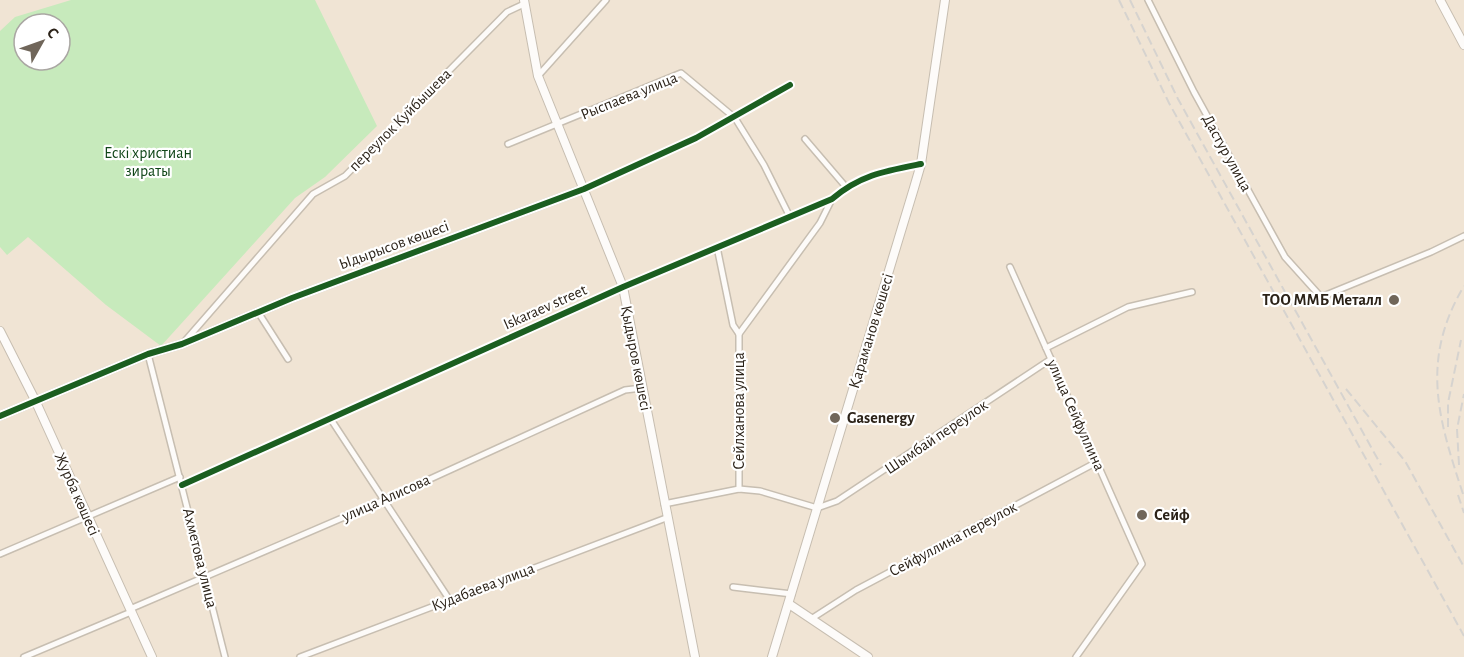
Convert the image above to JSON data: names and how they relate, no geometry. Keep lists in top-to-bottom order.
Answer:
{
  "streets": {
    "street": [
      "Рыспаева улица",
      "переулок Куйбышева",
      "Дастур улица",
      "Ыдырысов көшесі",
      "Iskaraev street",
      "Қараманов көшесі",
      "Қыдыров көшесі",
      "Сейлханова улица",
      "улица Сейфуллина",
      "Шымбай переулок",
      "Журба көшесі",
      "улица Алисова",
      "Сейфуллина переулок",
      "Ахметова улица",
      "Кудабаева улица"
    ]
  },
  "crossings": [
    ["Рыспаева улица", "Ыдырысов көшесі"],
    ["Рыспаева улица", "Iskaraev street"],
    ["Рыспаева улица", "Қыдыров көшесі"],
    ["переулок Куйбышева", "Ыдырысов көшесі"],
    ["переулок Куйбышева", "Қыдыров көшесі"],
    ["Ыдырысов көшесі", "Қыдыров көшесі"],
    ["Ыдырысов көшесі", "Журба көшесі"],
    ["Ыдырысов көшесі", "Ахметова улица"],
    ["Iskaraev street", "Қараманов көшесі"],
    ["Iskaraev street", "Қыдыров көшесі"],
    ["Iskaraev street", "Сейлханова улица"],
    ["Iskaraev street", "Ахметова улица"],
    ["Қараманов көшесі", "Шымбай переулок"],
    ["Қыдыров көшесі", "улица Алисова"],
    ["Қыдыров көшесі", "Кудабаева улица"],
    ["улица Сейфуллина", "Шымбай переулок"],
    ["улица Сейфуллина", "Сейфуллина переулок"],
    ["Журба көшесі", "улица Алисова"],
    ["улица Алисова", "Ахметова улица"]
  ],
  "parks": ["Ескі христиан зираты"],
  "places": ["ТОО ММБ Металл", "Gasenergy", "Сейф"],
  "north": "top right"
}
